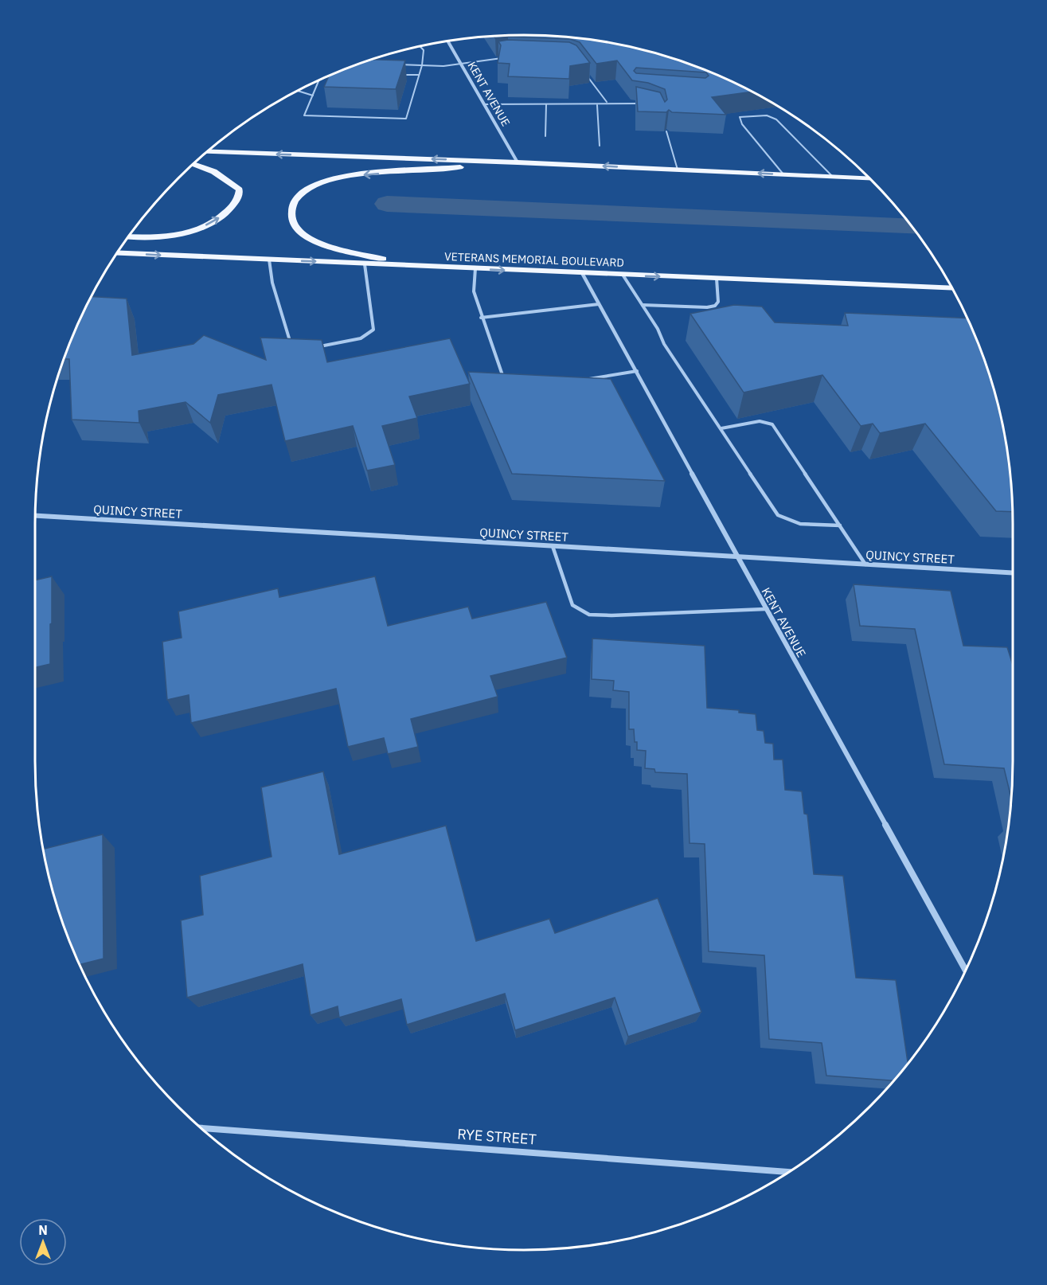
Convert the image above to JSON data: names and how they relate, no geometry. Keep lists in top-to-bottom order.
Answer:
{
  "streets": {
    "main road": ["VETERANS MEMORIAL BOULEVARD"],
    "street": ["KENT AVENUE", "QUINCY STREET", "RYE STREET"]
  },
  "crossings": [
    ["KENT AVENUE", "VETERANS MEMORIAL BOULEVARD"],
    ["KENT AVENUE", "QUINCY STREET"]
  ],
  "north": "top"
}
